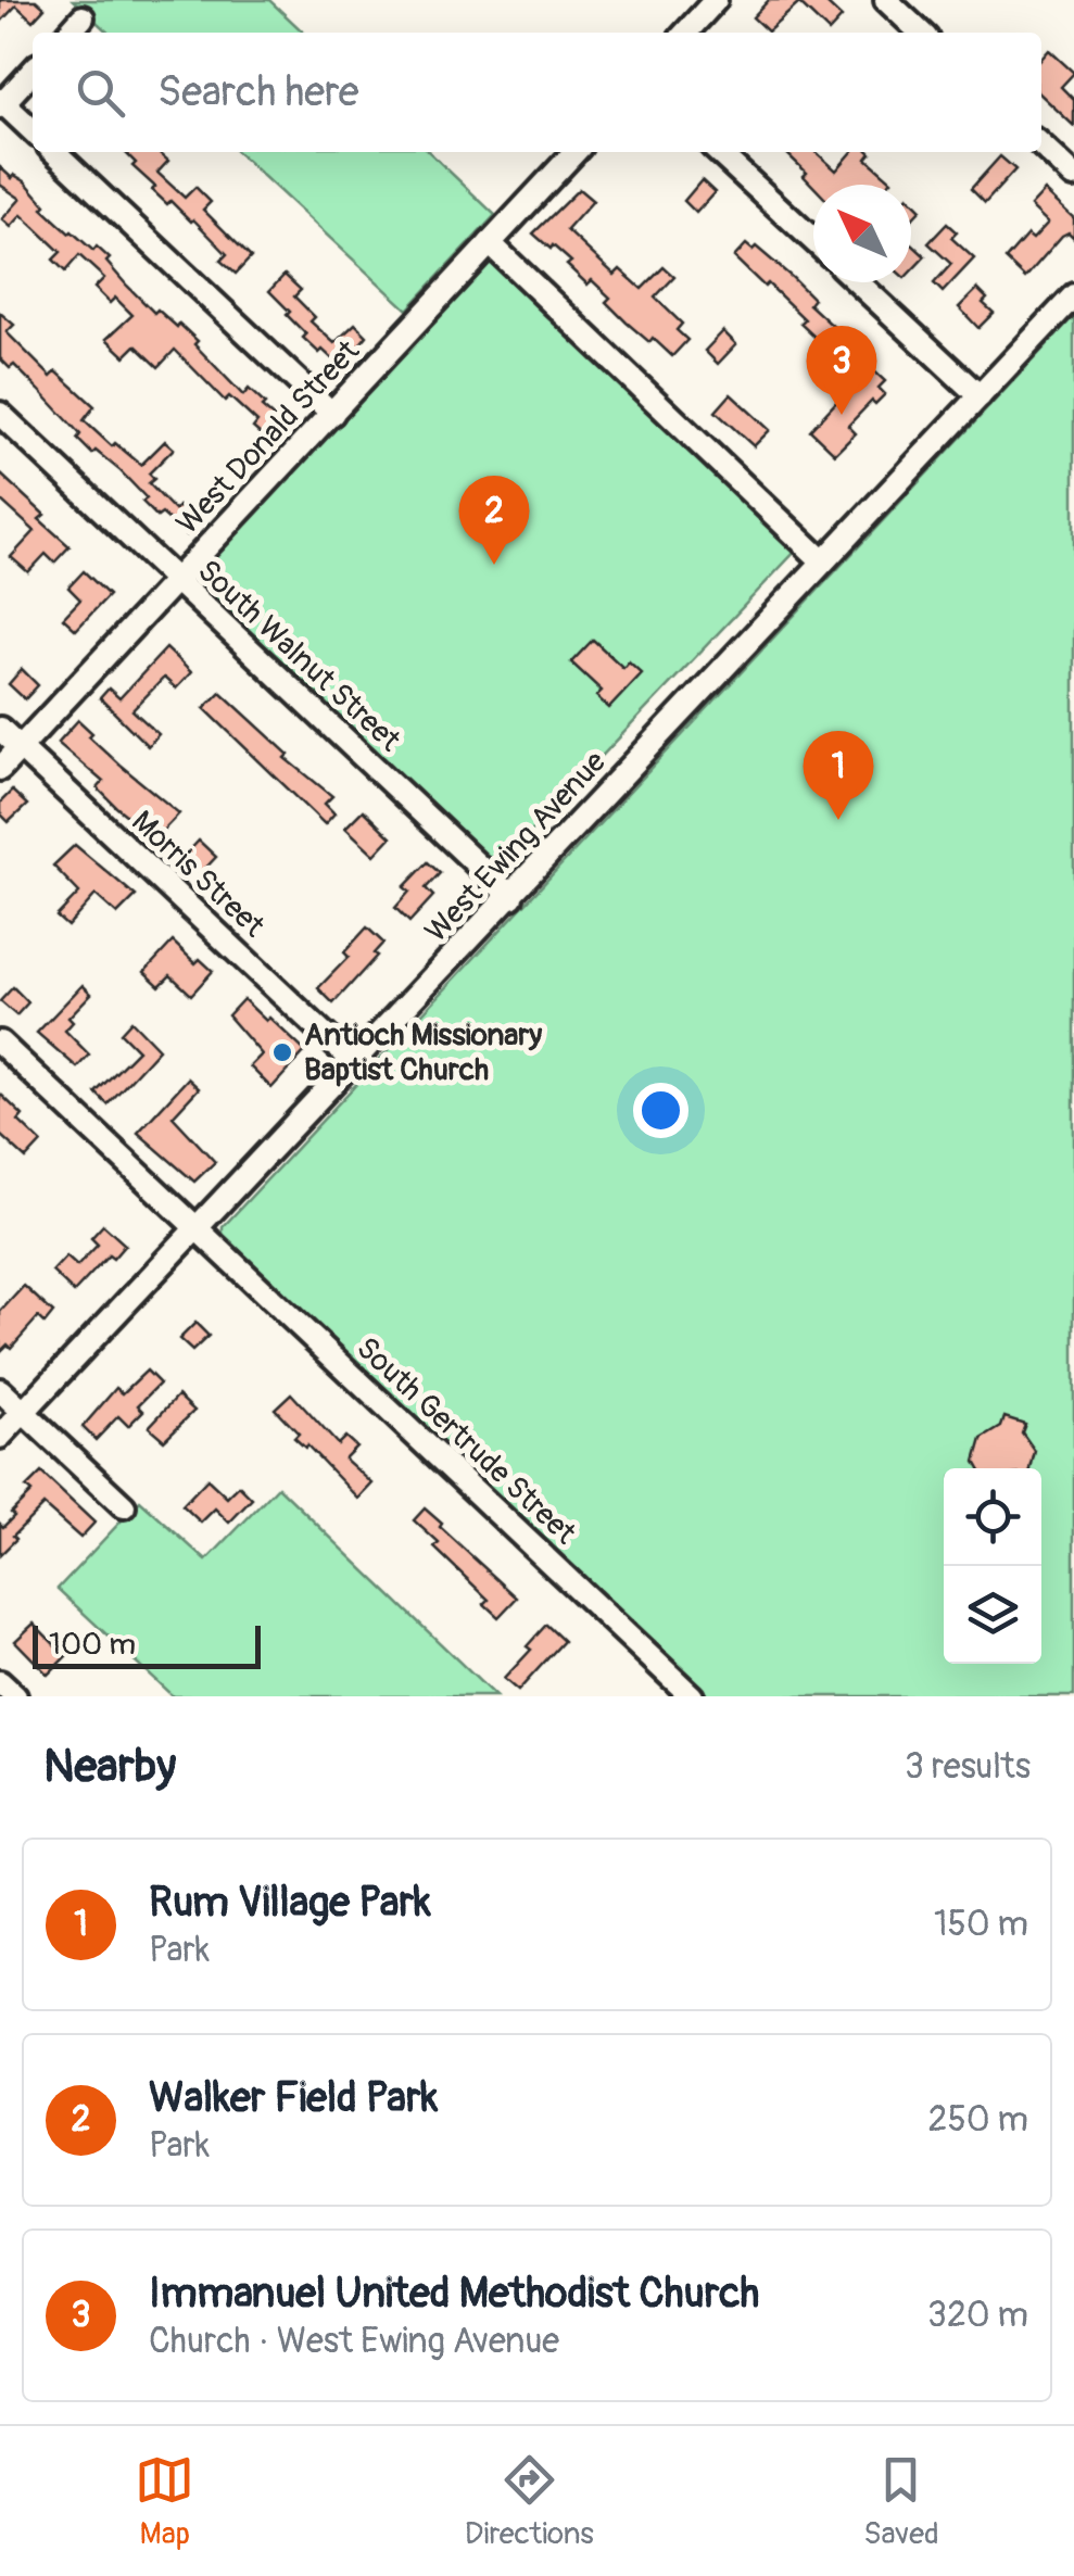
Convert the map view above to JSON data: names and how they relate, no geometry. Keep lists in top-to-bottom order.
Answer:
{
  "streets": {
    "street": [
      "West Donald Street",
      "South Walnut Street",
      "West Ewing Avenue",
      "Morris Street",
      "South Gertrude Street"
    ]
  },
  "crossings": [
    ["West Donald Street", "South Walnut Street"],
    ["West Donald Street", "Morris Street"],
    ["South Walnut Street", "West Ewing Avenue"],
    ["West Ewing Avenue", "Morris Street"],
    ["West Ewing Avenue", "South Gertrude Street"]
  ],
  "places": ["Antioch Missionary Baptist Church"],
  "scale_bar": "100 m",
  "north": "top left",
  "page": {
    "search": "Search here",
    "pins": ["3", "2", "1"],
    "scale": "100 m",
    "heading": ["Nearby", "3 results"],
    "list": [
      {
        "mark": "1",
        "name": "Rum Village Park",
        "note": "Park",
        "value": "150 m"
      },
      {
        "mark": "2",
        "name": "Walker Field Park",
        "note": "Park",
        "value": "250 m"
      },
      {
        "mark": "3",
        "name": "Immanuel United Methodist Church",
        "note": "Church · West Ewing Avenue",
        "value": "320 m"
      }
    ],
    "nav": ["Map", "Directions", "Saved"]
  }
}
